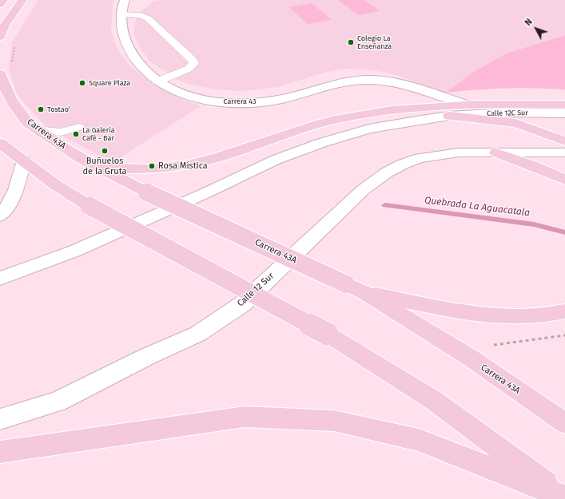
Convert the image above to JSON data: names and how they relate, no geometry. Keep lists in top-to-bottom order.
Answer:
{
  "streets": {
    "main road": ["Carrera 43A"],
    "street": ["Carrera 43", "Calle 12C Sur", "Calle 12 Sur"]
  },
  "water": ["Quebrada La Aguacatala"],
  "places": [
    "Colegio La Enseñanza",
    "Square Plaza",
    "Tostao’",
    "La Galería Café - Bar",
    "Buñuelos de la Gruta",
    "Rosa Mística"
  ],
  "north": "top left"
}
